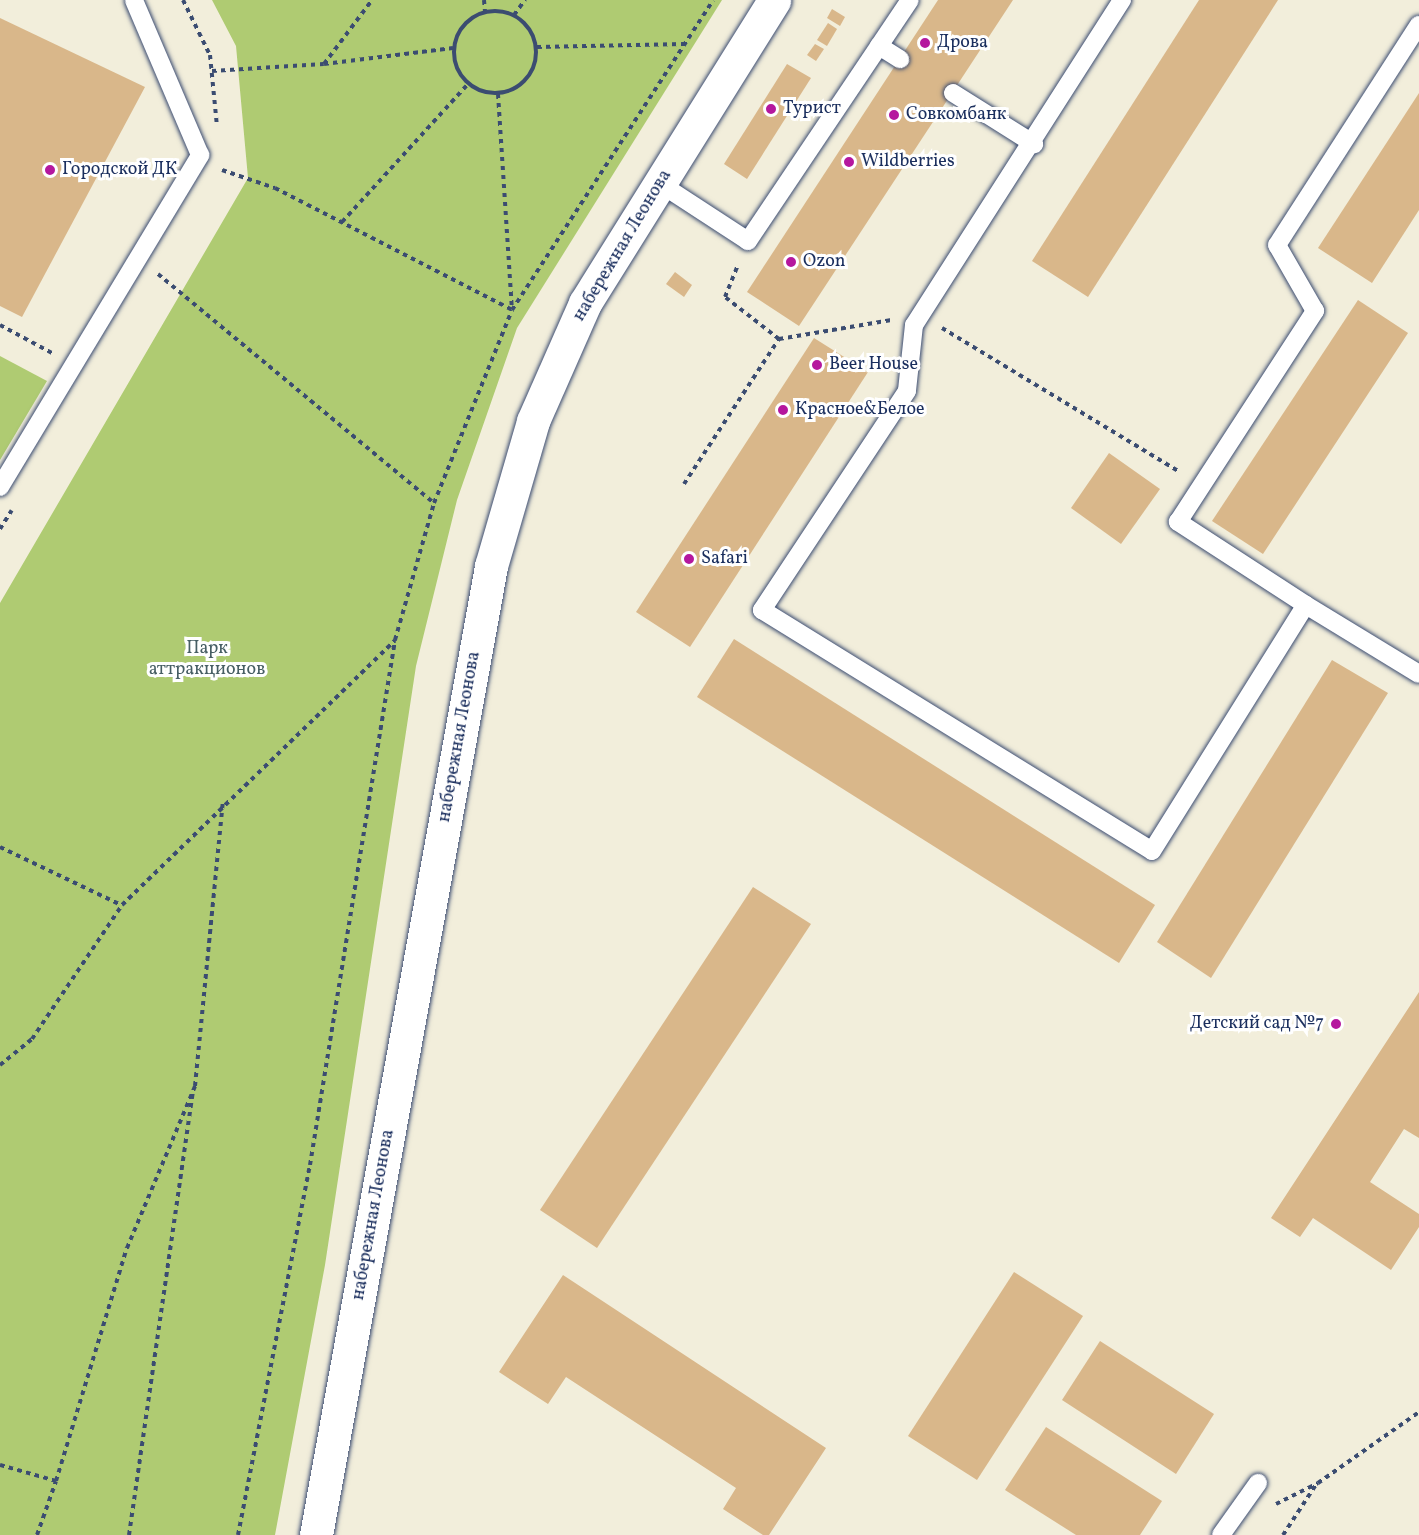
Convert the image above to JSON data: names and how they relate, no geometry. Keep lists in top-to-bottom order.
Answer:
{
  "streets": {
    "main road": ["набережная Леонова"]
  },
  "parks": ["Парк аттракционов"],
  "places": [
    "Дрова",
    "Турист",
    "Совкомбанк",
    "Wildberries",
    "Городской ДК",
    "Ozon",
    "Beer House",
    "Красное&Белое",
    "Safari",
    "Детский сад №7"
  ]
}
